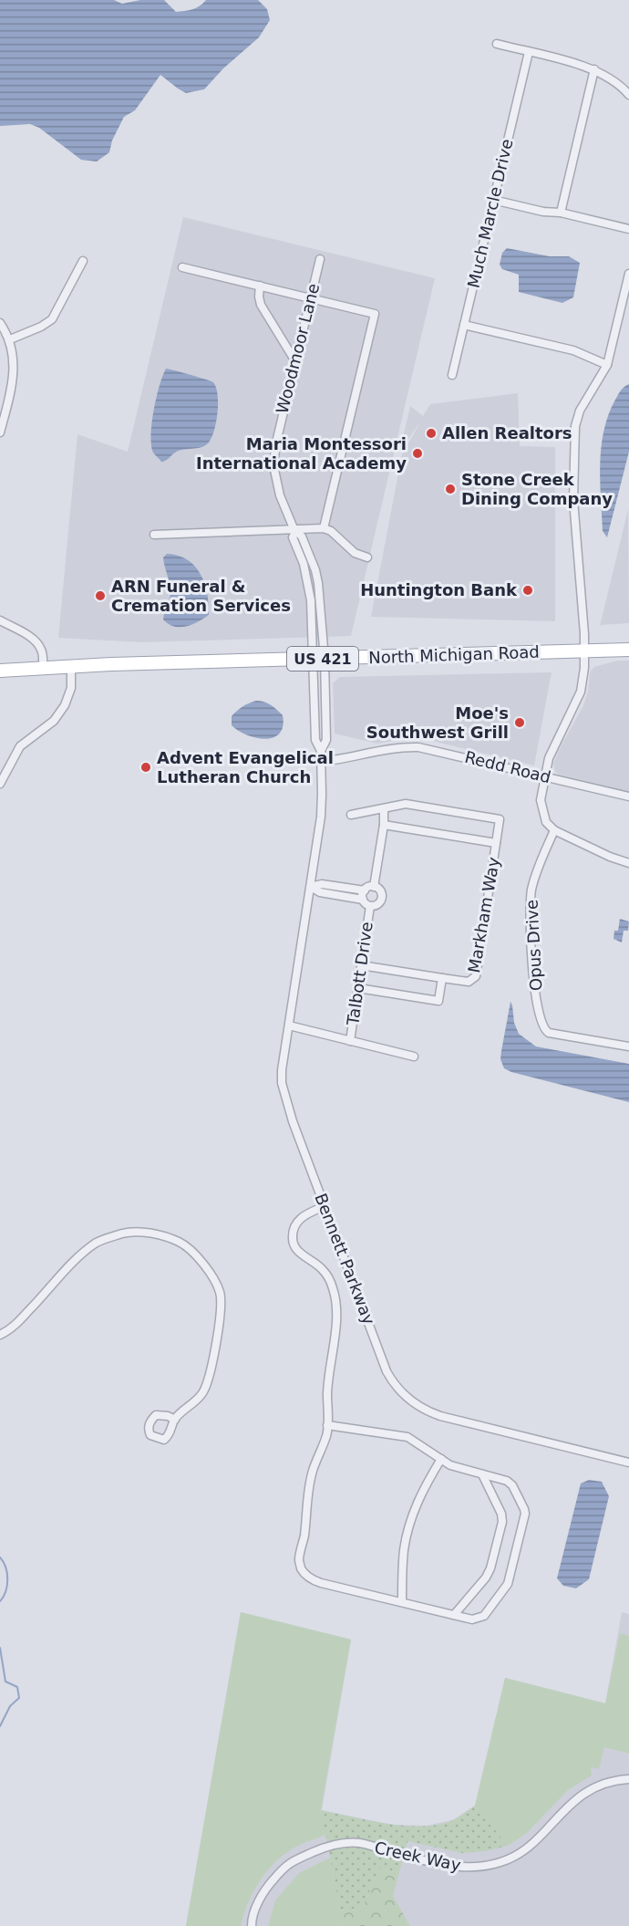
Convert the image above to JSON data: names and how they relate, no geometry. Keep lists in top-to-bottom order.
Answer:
{
  "streets": {
    "main road": ["North Michigan Road", "US 421"],
    "street": [
      "Much Marcle Drive",
      "Woodmoor Lane",
      "Redd Road",
      "Markham Way",
      "Opus Drive",
      "Talbott Drive",
      "Bennett Parkway",
      "Creek Way"
    ]
  },
  "crossings": [
    ["Woodmoor Lane", "North Michigan Road"],
    ["Woodmoor Lane", "Bennett Parkway"],
    ["North Michigan Road", "Bennett Parkway"],
    ["Redd Road", "Bennett Parkway"],
    ["Markham Way", "Talbott Drive"]
  ],
  "places": [
    "Allen Realtors",
    "Maria Montessori International Academy",
    "Stone Creek Dining Company",
    "Huntington Bank",
    "ARN Funeral & Cremation Services",
    "Moe's Southwest Grill",
    "Advent Evangelical Lutheran Church"
  ]
}
